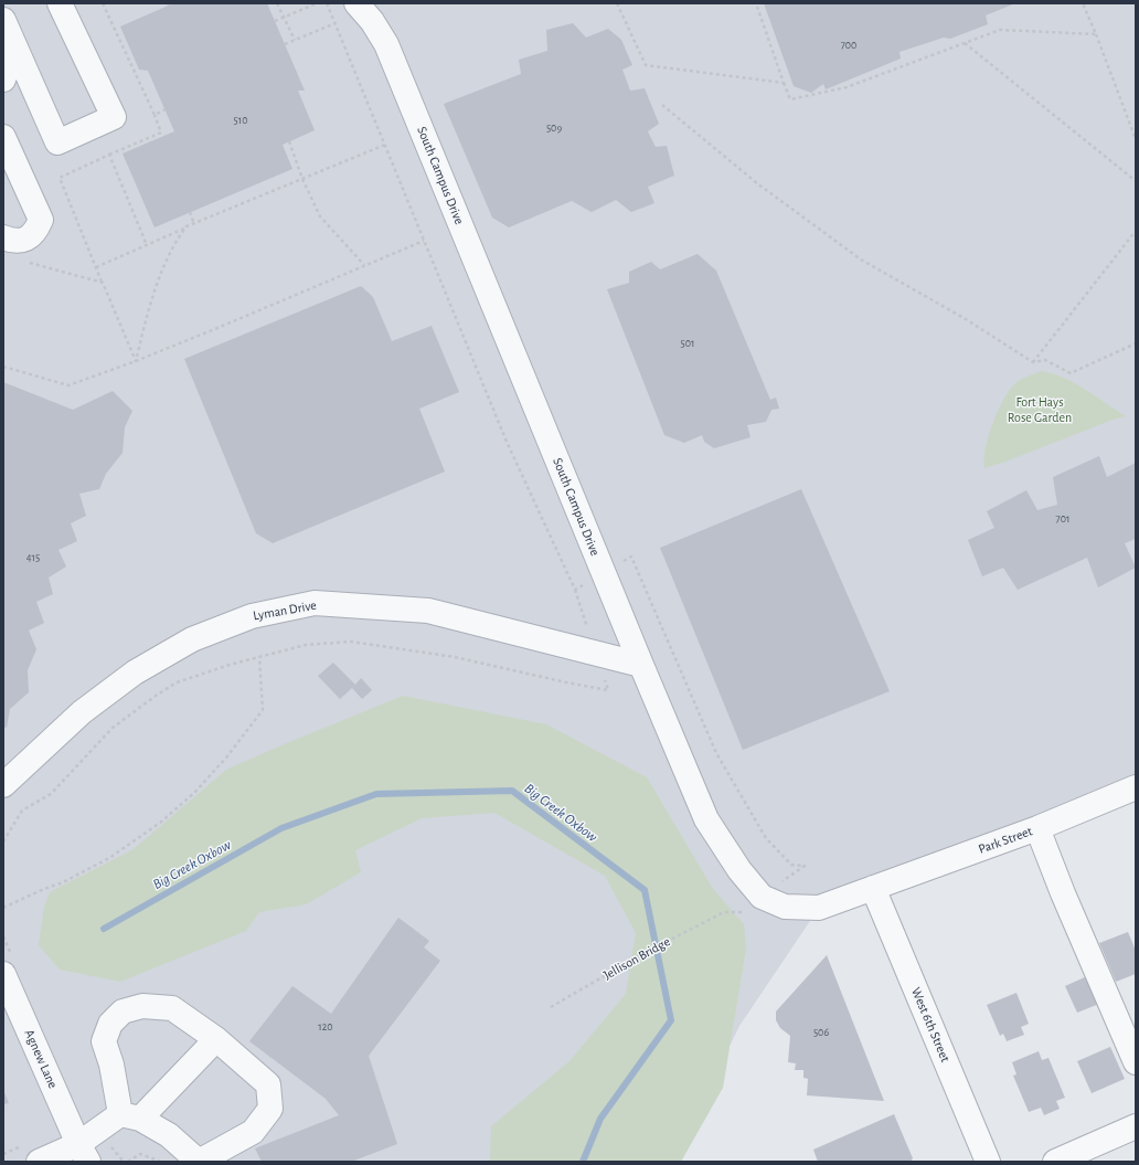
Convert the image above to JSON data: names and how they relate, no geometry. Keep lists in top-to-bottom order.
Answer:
{
  "streets": {
    "street": [
      "South Campus Drive",
      "Lyman Drive",
      "Park Street",
      "West 6th Street",
      "Agnew Lane"
    ],
    "path": ["Jellison Bridge"]
  },
  "crossings": [
    ["South Campus Drive", "Lyman Drive"],
    ["South Campus Drive", "Park Street"],
    ["South Campus Drive", "West 6th Street"],
    ["Park Street", "West 6th Street"]
  ],
  "water": ["Big Creek Oxbow"],
  "parks": ["Fort Hays Rose Garden"],
  "house_numbers": [
    "700",
    "510",
    "509",
    "501",
    "701",
    "415",
    "120",
    "506"
  ]
}
